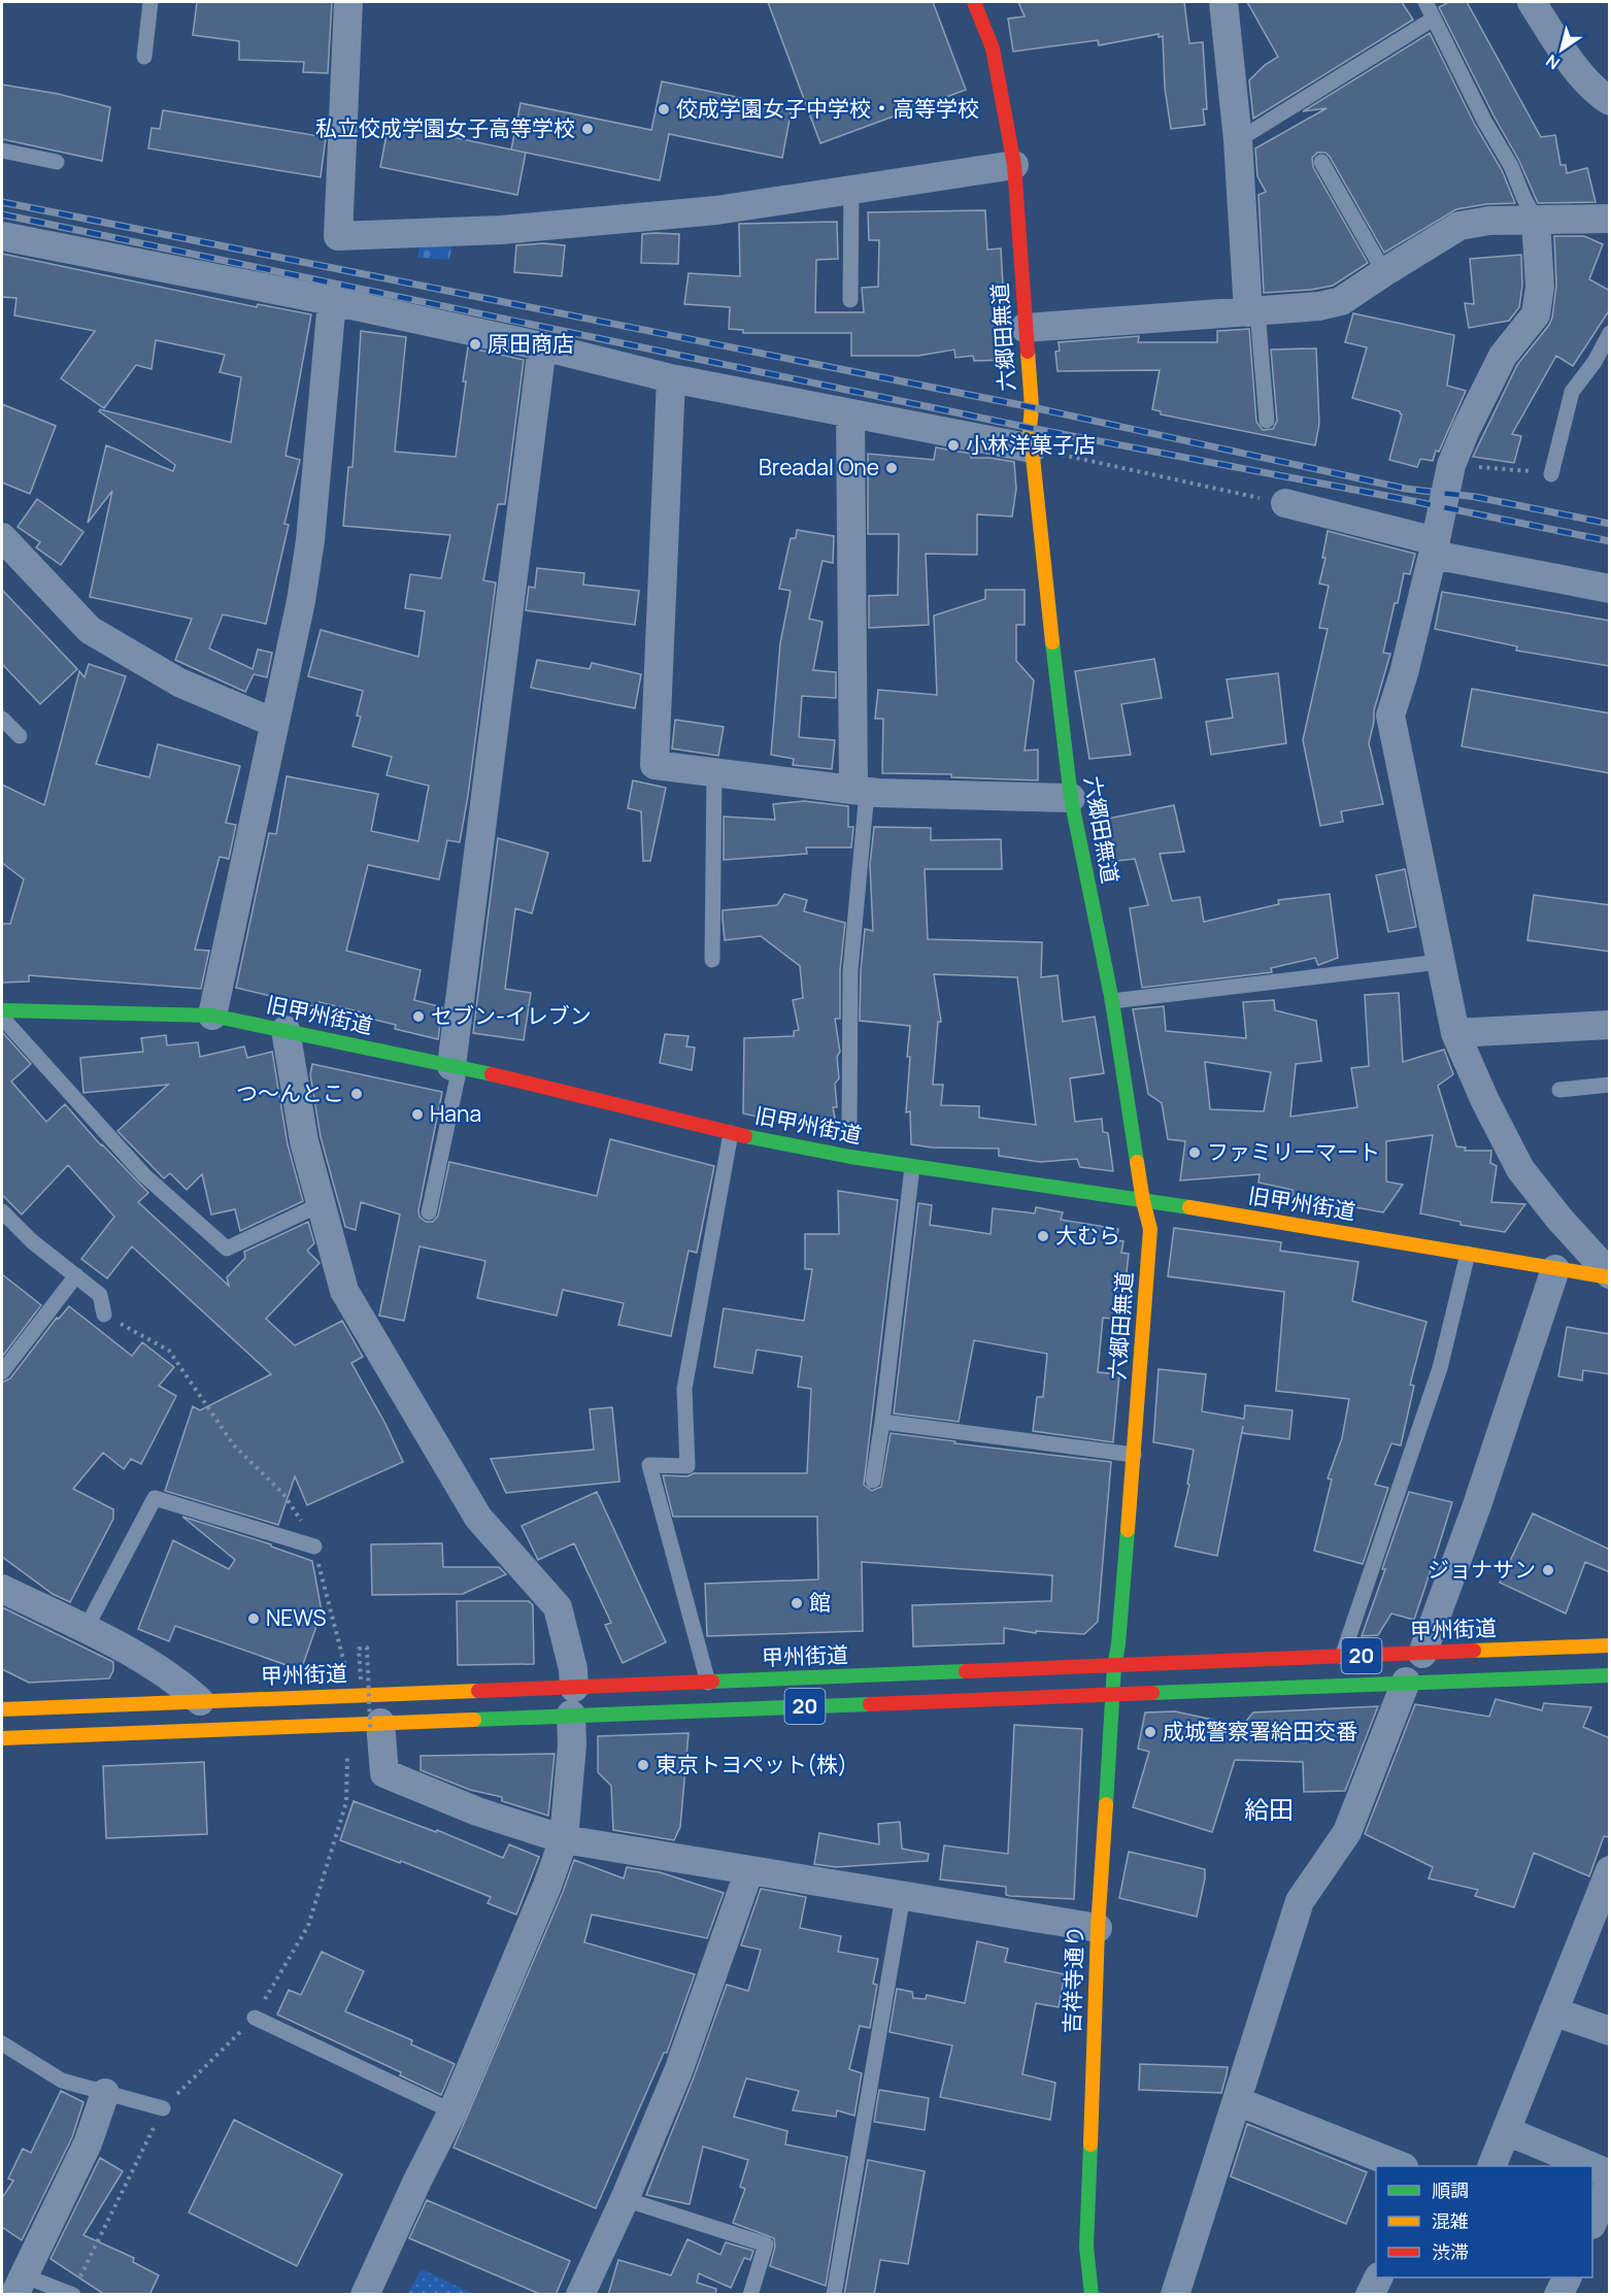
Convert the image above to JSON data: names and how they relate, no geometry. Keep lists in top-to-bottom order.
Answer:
{
  "streets": {
    "main road": [
      "六郷田無道",
      "旧甲州街道",
      "甲州街道",
      "20",
      "吉祥寺通り"
    ]
  },
  "crossings": [
    ["六郷田無道", "旧甲州街道"],
    ["六郷田無道", "甲州街道"],
    ["六郷田無道", "吉祥寺通り"],
    ["甲州街道", "吉祥寺通り"]
  ],
  "districts": ["給田"],
  "places": [
    "佼成学園女子中学校・高等学校",
    "私立佼成学園女子高等学校",
    "原田商店",
    "小林洋菓子店",
    "Breadal One",
    "セブン-イレブン",
    "つ～んとこ",
    "Hana",
    "ファミリーマート",
    "大むら",
    "ジョナサン",
    "館",
    "NEWS",
    "成城警察署給田交番",
    "東京トヨペット(株)"
  ],
  "legend": ["順調", "混雑", "渋滞"],
  "north": "bottom left"
}
